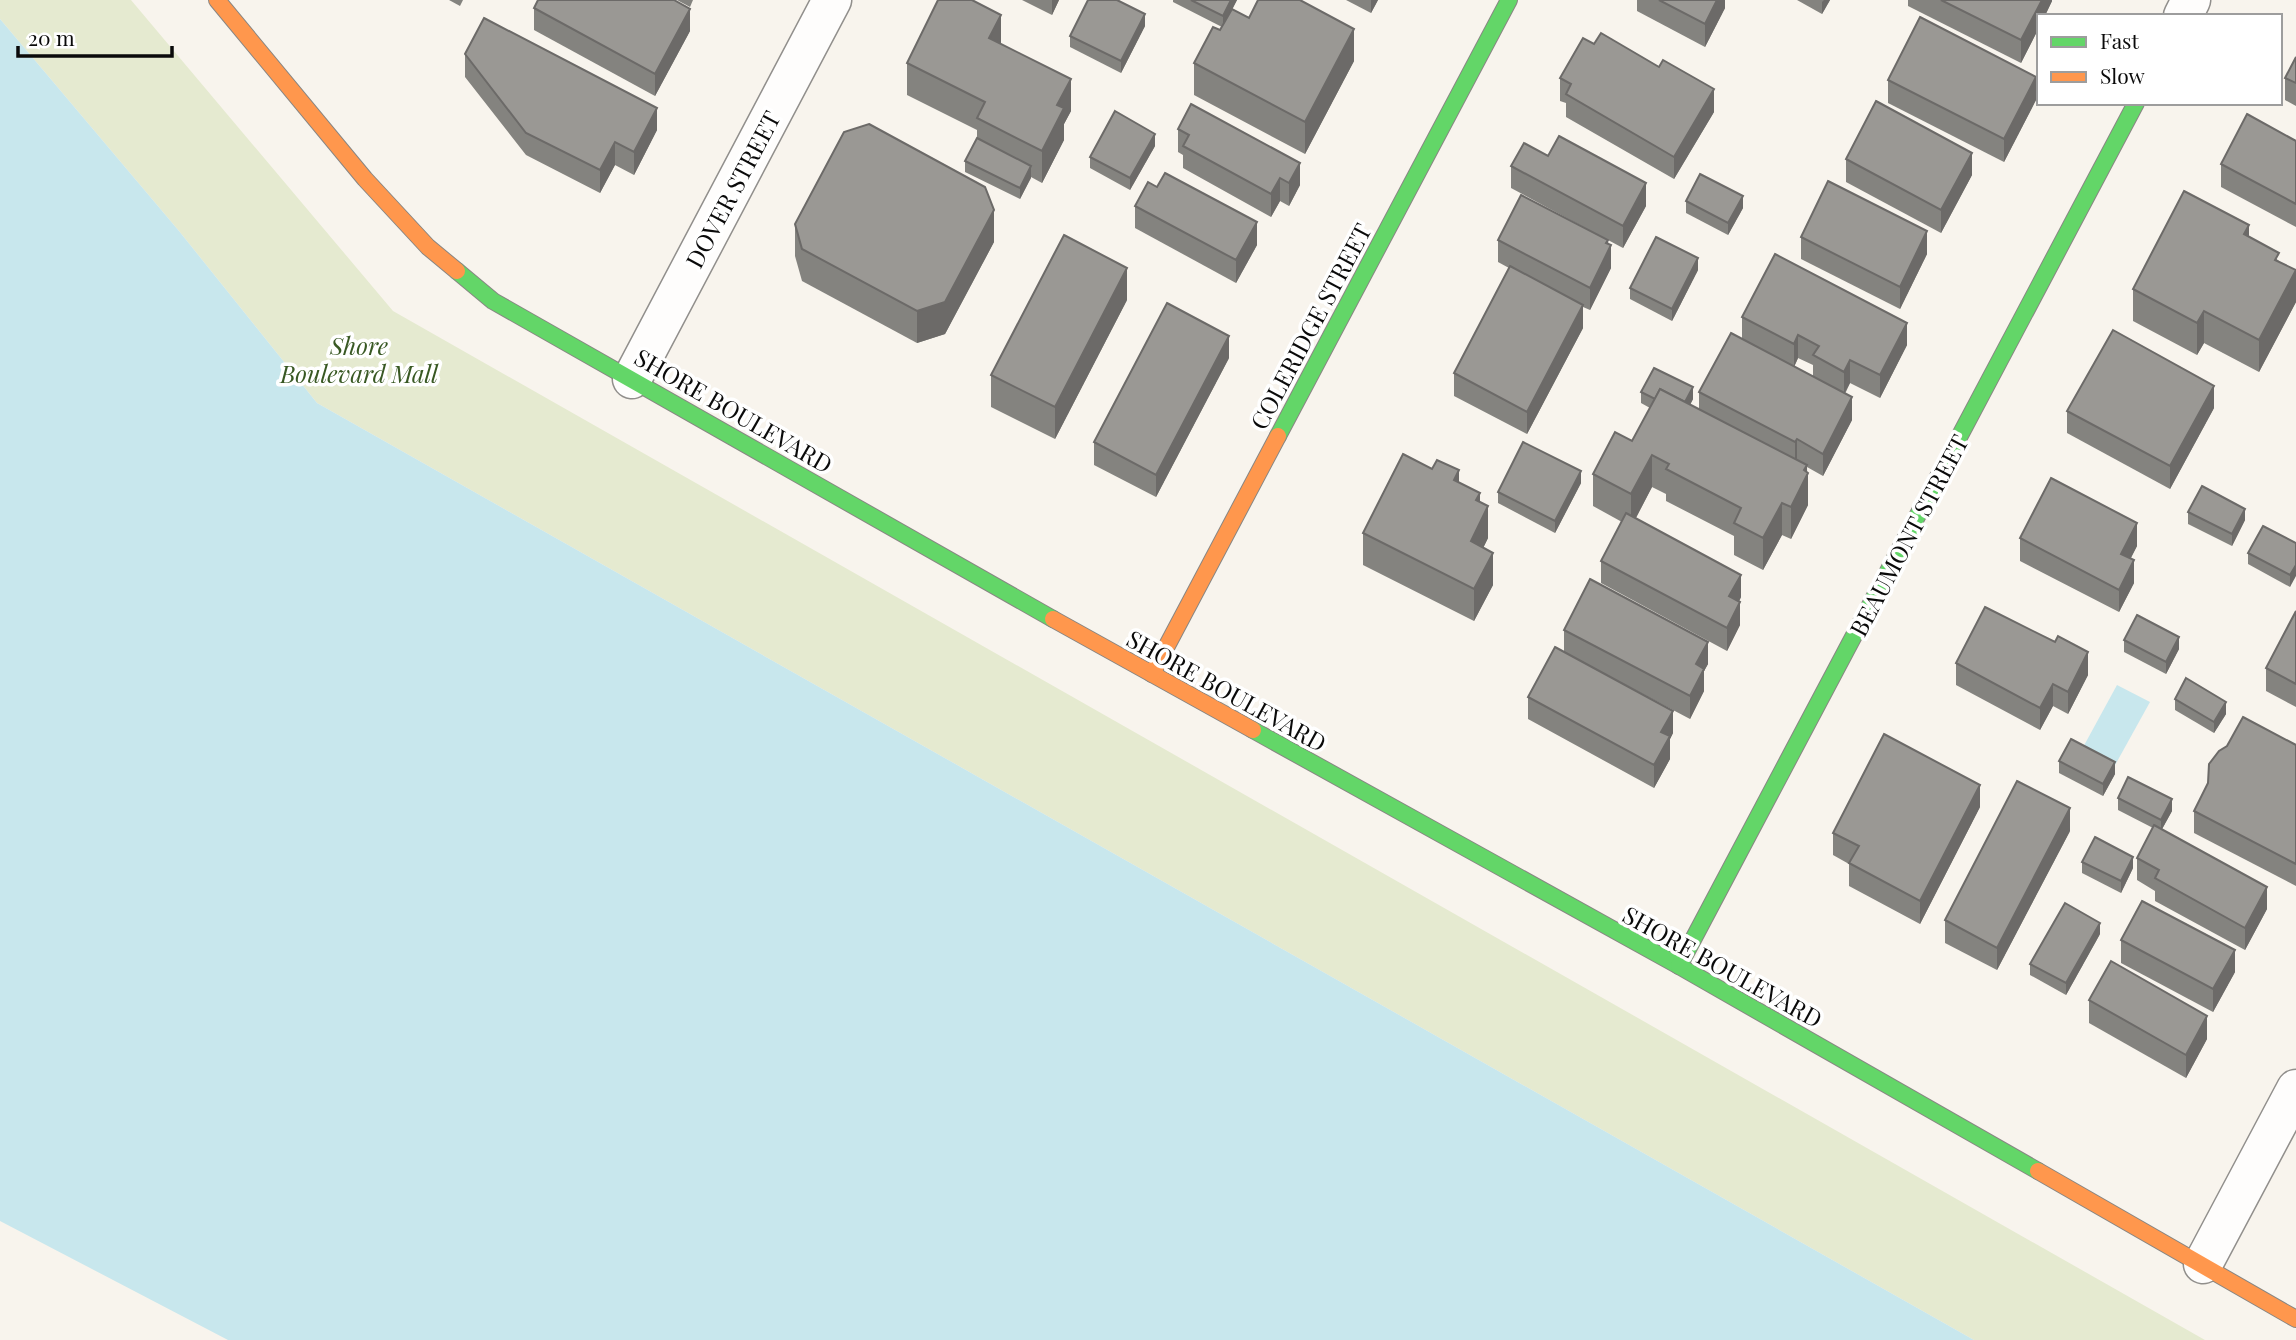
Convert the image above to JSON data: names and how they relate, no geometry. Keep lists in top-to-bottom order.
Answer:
{
  "streets": {
    "main road": ["COLERIDGE STREET", "SHORE BOULEVARD", "BEAUMONT STREET"],
    "street": ["DOVER STREET"]
  },
  "crossings": [
    ["DOVER STREET", "SHORE BOULEVARD"],
    ["COLERIDGE STREET", "SHORE BOULEVARD"],
    ["SHORE BOULEVARD", "BEAUMONT STREET"]
  ],
  "parks": ["Shore Boulevard Mall"],
  "legend": ["Fast", "Slow"],
  "scale_bar": "20 m"
}
